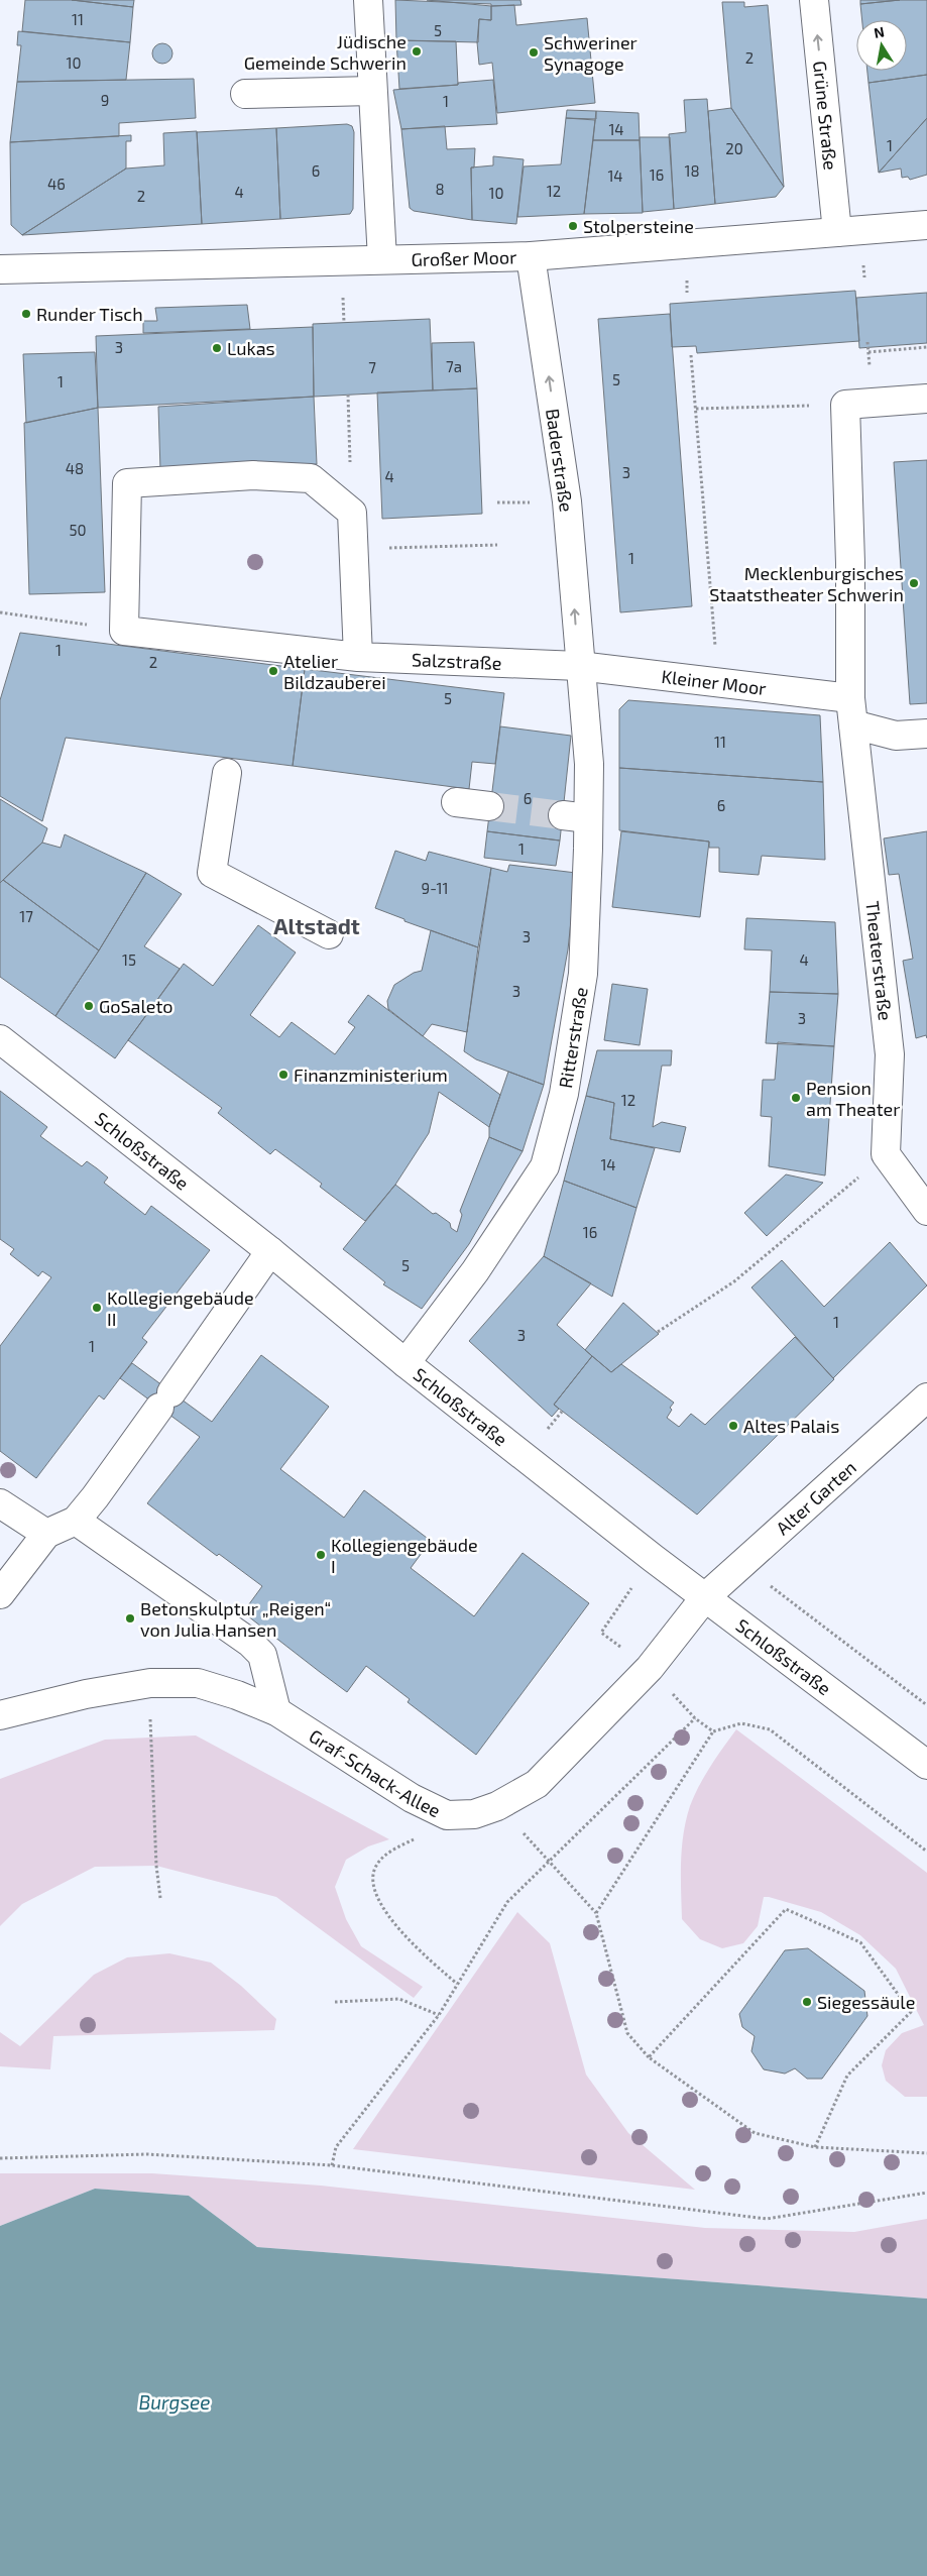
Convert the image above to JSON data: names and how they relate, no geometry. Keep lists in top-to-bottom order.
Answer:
{
  "streets": {
    "street": [
      "Grüne Straße",
      "Großer Moor",
      "Baderstraße",
      "Salzstraße",
      "Kleiner Moor",
      "Theaterstraße",
      "Ritterstraße",
      "Schloßstraße",
      "Alter Garten",
      "Graf-Schack-Allee"
    ]
  },
  "crossings": [
    ["Grüne Straße", "Großer Moor"],
    ["Großer Moor", "Baderstraße"],
    ["Baderstraße", "Salzstraße"],
    ["Baderstraße", "Kleiner Moor"],
    ["Baderstraße", "Ritterstraße"],
    ["Salzstraße", "Kleiner Moor"],
    ["Salzstraße", "Ritterstraße"],
    ["Kleiner Moor", "Theaterstraße"],
    ["Kleiner Moor", "Ritterstraße"],
    ["Ritterstraße", "Schloßstraße"],
    ["Schloßstraße", "Alter Garten"],
    ["Schloßstraße", "Graf-Schack-Allee"],
    ["Alter Garten", "Graf-Schack-Allee"]
  ],
  "one_way": ["Grüne Straße"],
  "districts": ["Altstadt"],
  "water": ["Burgsee"],
  "places": [
    "Jüdische Gemeinde Schwerin",
    "Schweriner Synagoge",
    "Stolpersteine",
    "Runder Tisch",
    "Lukas",
    "Mecklenburgisches Staatstheater Schwerin",
    "Atelier Bildzauberei",
    "GoSaleto",
    "Finanzministerium",
    "Pension am Theater",
    "Kollegiengebäude II",
    "Altes Palais",
    "Kollegiengebäude I",
    "Betonskulptur „Reigen“ von Julia Hansen",
    "Siegessäule"
  ],
  "house_numbers": [
    "11",
    "5",
    "2",
    "10",
    "9",
    "1",
    "14",
    "1",
    "20",
    "6",
    "18",
    "16",
    "14",
    "46",
    "8",
    "12",
    "4",
    "10",
    "2",
    "3",
    "7a",
    "7",
    "5",
    "1",
    "48",
    "3",
    "4",
    "50",
    "1",
    "1",
    "2",
    "5",
    "11",
    "6",
    "6",
    "1",
    "9-11",
    "17",
    "3",
    "15",
    "4",
    "3",
    "3",
    "12",
    "14",
    "16",
    "5",
    "1",
    "3",
    "1"
  ],
  "north": "top"
}
